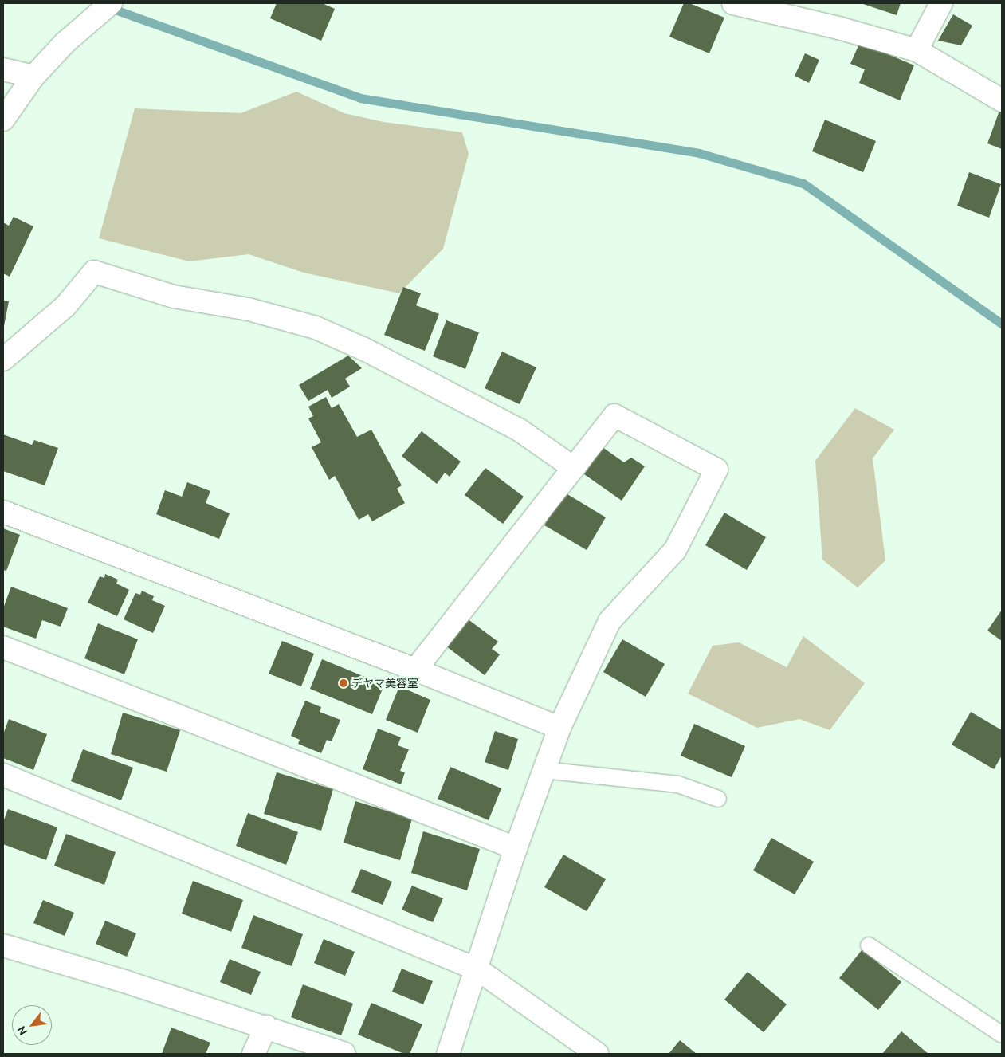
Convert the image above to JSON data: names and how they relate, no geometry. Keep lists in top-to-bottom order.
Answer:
{
  "places": ["デヤマ美容室"],
  "north": "bottom left"
}
